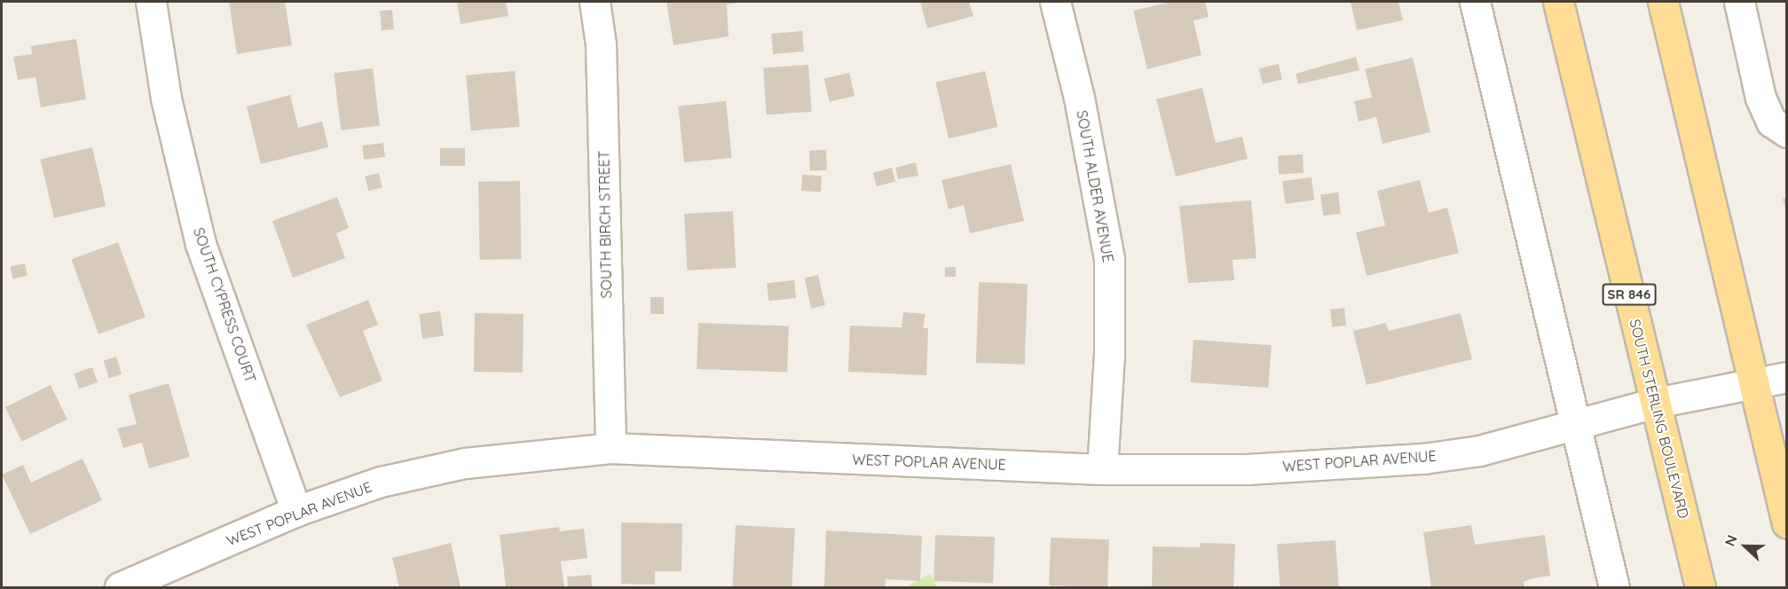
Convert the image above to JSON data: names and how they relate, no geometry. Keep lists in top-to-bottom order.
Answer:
{
  "streets": {
    "main road": ["SR 846", "SOUTH STERLING BOULEVARD"],
    "street": [
      "SOUTH ALDER AVENUE",
      "SOUTH BIRCH STREET",
      "SOUTH CYPRESS COURT",
      "WEST POPLAR AVENUE"
    ]
  },
  "crossings": [
    ["SOUTH ALDER AVENUE", "WEST POPLAR AVENUE"],
    ["SOUTH BIRCH STREET", "WEST POPLAR AVENUE"],
    ["SOUTH CYPRESS COURT", "WEST POPLAR AVENUE"],
    ["SOUTH STERLING BOULEVARD", "WEST POPLAR AVENUE"]
  ],
  "north": "left"
}
